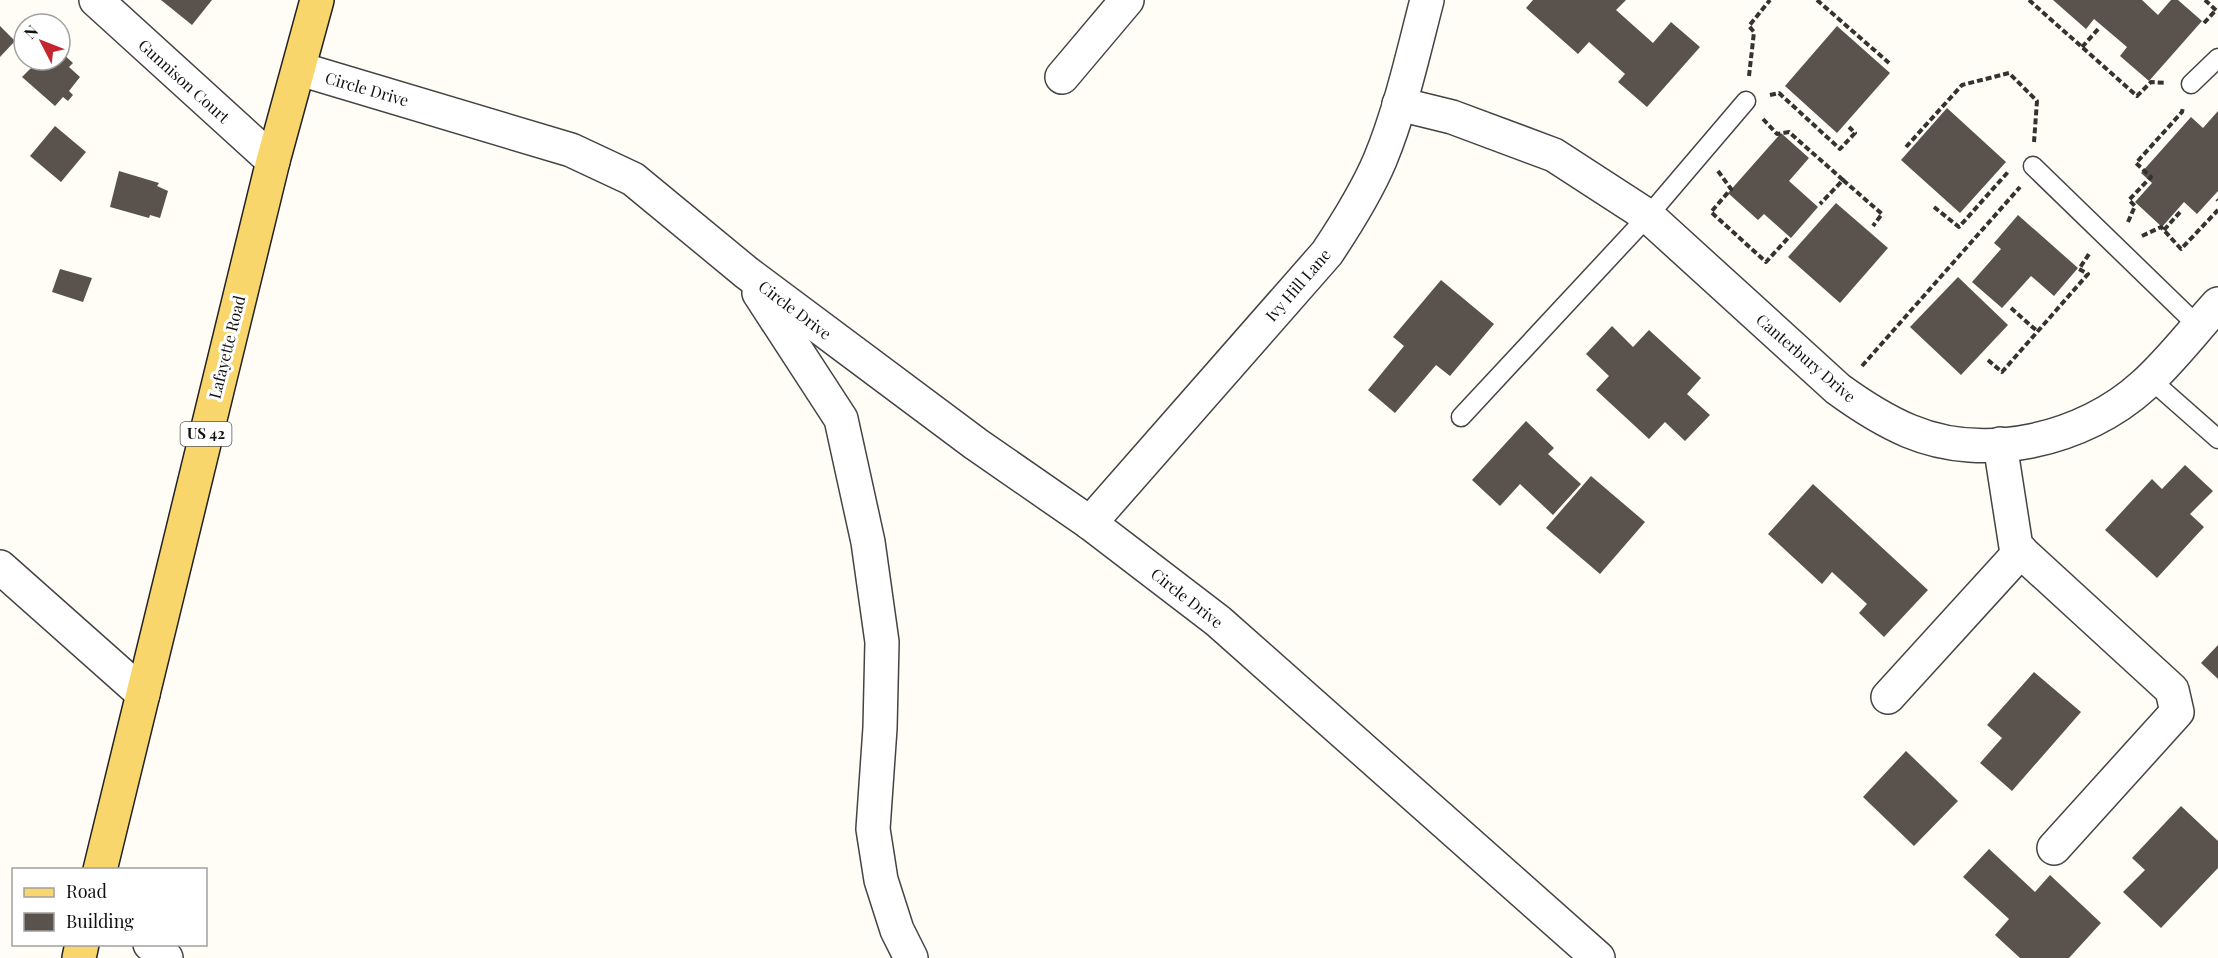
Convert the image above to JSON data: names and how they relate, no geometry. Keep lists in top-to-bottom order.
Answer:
{
  "streets": {
    "main road": ["Lafayette Road", "US 42"],
    "street": [
      "Gunnison Court",
      "Circle Drive",
      "Ivy Hill Lane",
      "Canterbury Drive"
    ]
  },
  "crossings": [
    ["Gunnison Court", "Lafayette Road"],
    ["Circle Drive", "Ivy Hill Lane"],
    ["Circle Drive", "Lafayette Road"],
    ["Ivy Hill Lane", "Canterbury Drive"]
  ],
  "legend": ["Road", "Building"],
  "north": "top left"
}
